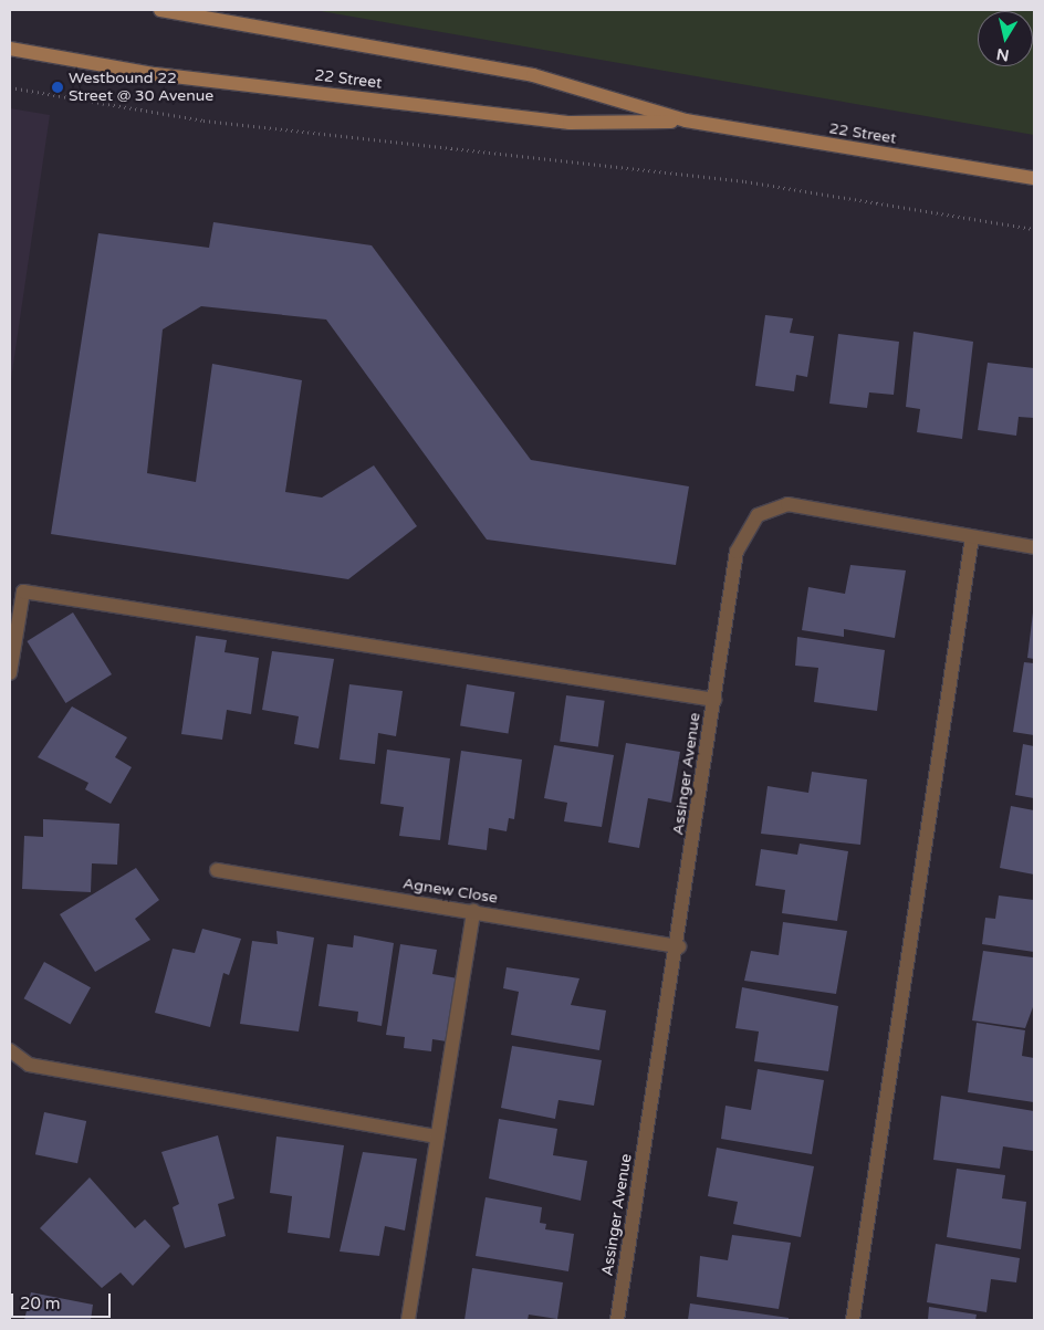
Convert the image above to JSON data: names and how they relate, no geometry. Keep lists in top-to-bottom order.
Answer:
{
  "streets": {
    "main road": ["22 Street"],
    "street": ["Assinger Avenue", "Agnew Close"]
  },
  "crossings": [
    ["Assinger Avenue", "Agnew Close"]
  ],
  "places": ["Westbound 22 Street @ 30 Avenue"],
  "scale_bar": "20 m",
  "north": "bottom"
}
